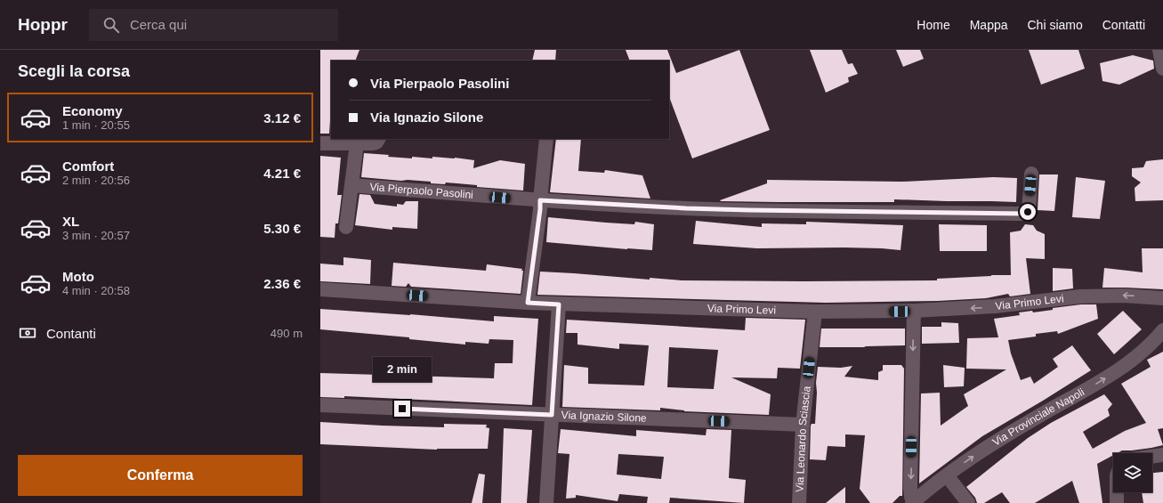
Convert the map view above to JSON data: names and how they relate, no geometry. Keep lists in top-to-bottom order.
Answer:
{
  "streets": {
    "street": [
      "Via Pierpaolo Pasolini",
      "Via Primo Levi",
      "Via Ignazio Silone",
      "Via Provinciale Napoli",
      "Via Leonardo Sciascia"
    ]
  },
  "crossings": [
    ["Via Primo Levi", "Via Leonardo Sciascia"],
    ["Via Ignazio Silone", "Via Leonardo Sciascia"]
  ],
  "one_way": ["Via Provinciale Napoli"],
  "page": {
    "header": "Hoppr",
    "search": "Cerca qui",
    "nav": [
      "Home",
      "Mappa",
      "Chi siamo",
      "Contatti"
    ],
    "heading": "Scegli la corsa",
    "banner": ["Via Pierpaolo Pasolini", "Via Ignazio Silone"],
    "list": [
      {
        "name": "Economy",
        "note": "1 min · 20:55",
        "value": "3.12 €"
      },
      {
        "name": "Comfort",
        "note": "2 min · 20:56",
        "value": "4.21 €"
      },
      {
        "name": "XL",
        "note": "3 min · 20:57",
        "value": "5.30 €"
      },
      {
        "name": "Moto",
        "note": "4 min · 20:58",
        "value": "2.36 €"
      }
    ],
    "pay": ["Contanti", "490 m"],
    "bubble": "2 min",
    "buttons": "Conferma"
  }
}
